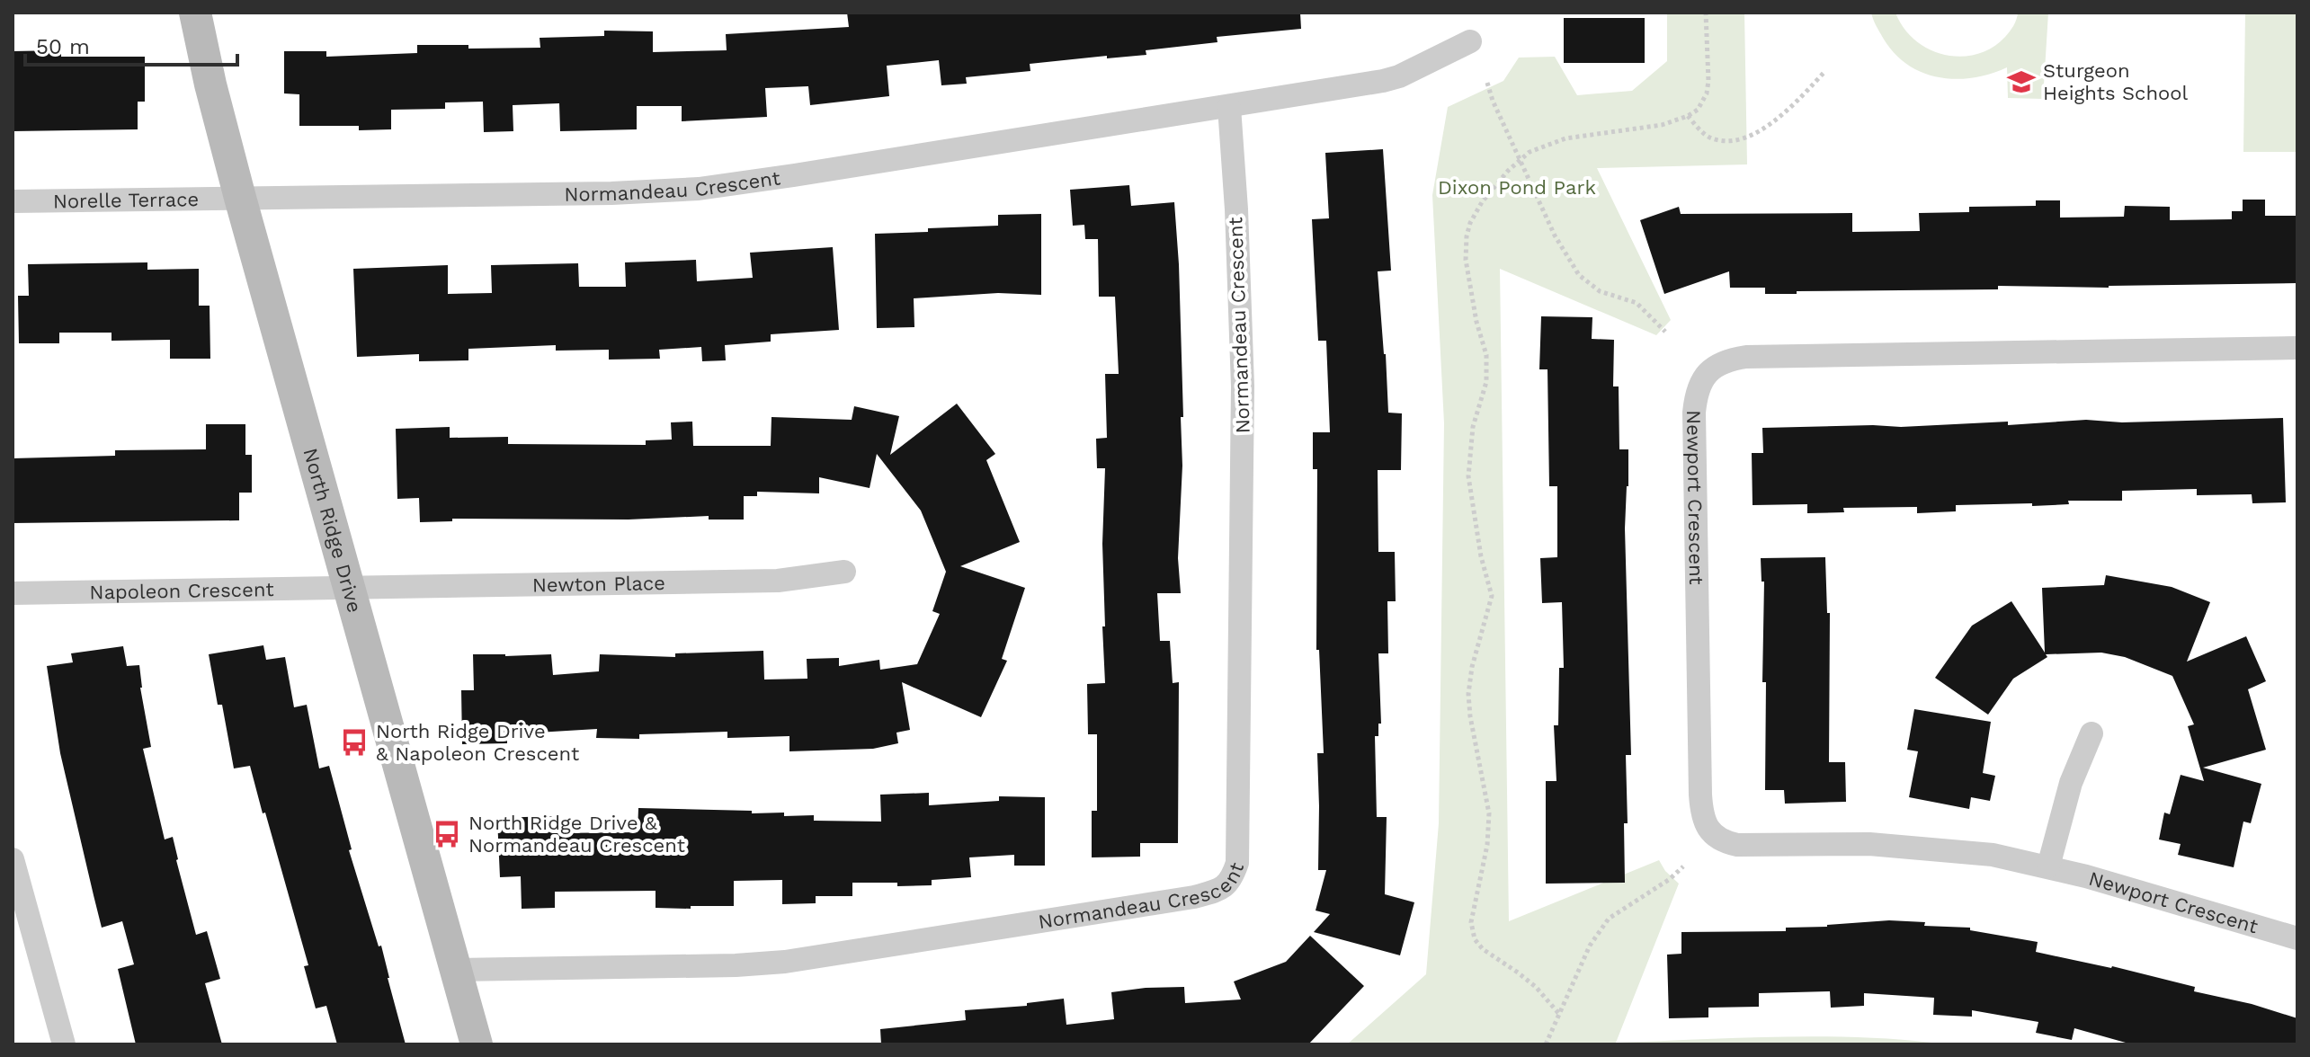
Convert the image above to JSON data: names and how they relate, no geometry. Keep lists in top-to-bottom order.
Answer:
{
  "streets": {
    "street": [
      "Normandeau Crescent",
      "Norelle Terrace",
      "Newport Crescent",
      "North Ridge Drive",
      "Newton Place",
      "Napoleon Crescent"
    ]
  },
  "crossings": [
    ["Normandeau Crescent", "Norelle Terrace"],
    ["Normandeau Crescent", "North Ridge Drive"],
    ["Norelle Terrace", "North Ridge Drive"],
    ["North Ridge Drive", "Newton Place"],
    ["North Ridge Drive", "Napoleon Crescent"],
    ["Newton Place", "Napoleon Crescent"]
  ],
  "parks": ["Dixon Pond Park"],
  "places": {
    "school or university": ["Sturgeon Heights School"],
    "bus stop": ["North Ridge Drive & Napoleon Crescent", "North Ridge Drive & Normandeau Crescent"]
  },
  "scale_bar": "50 m"
}
